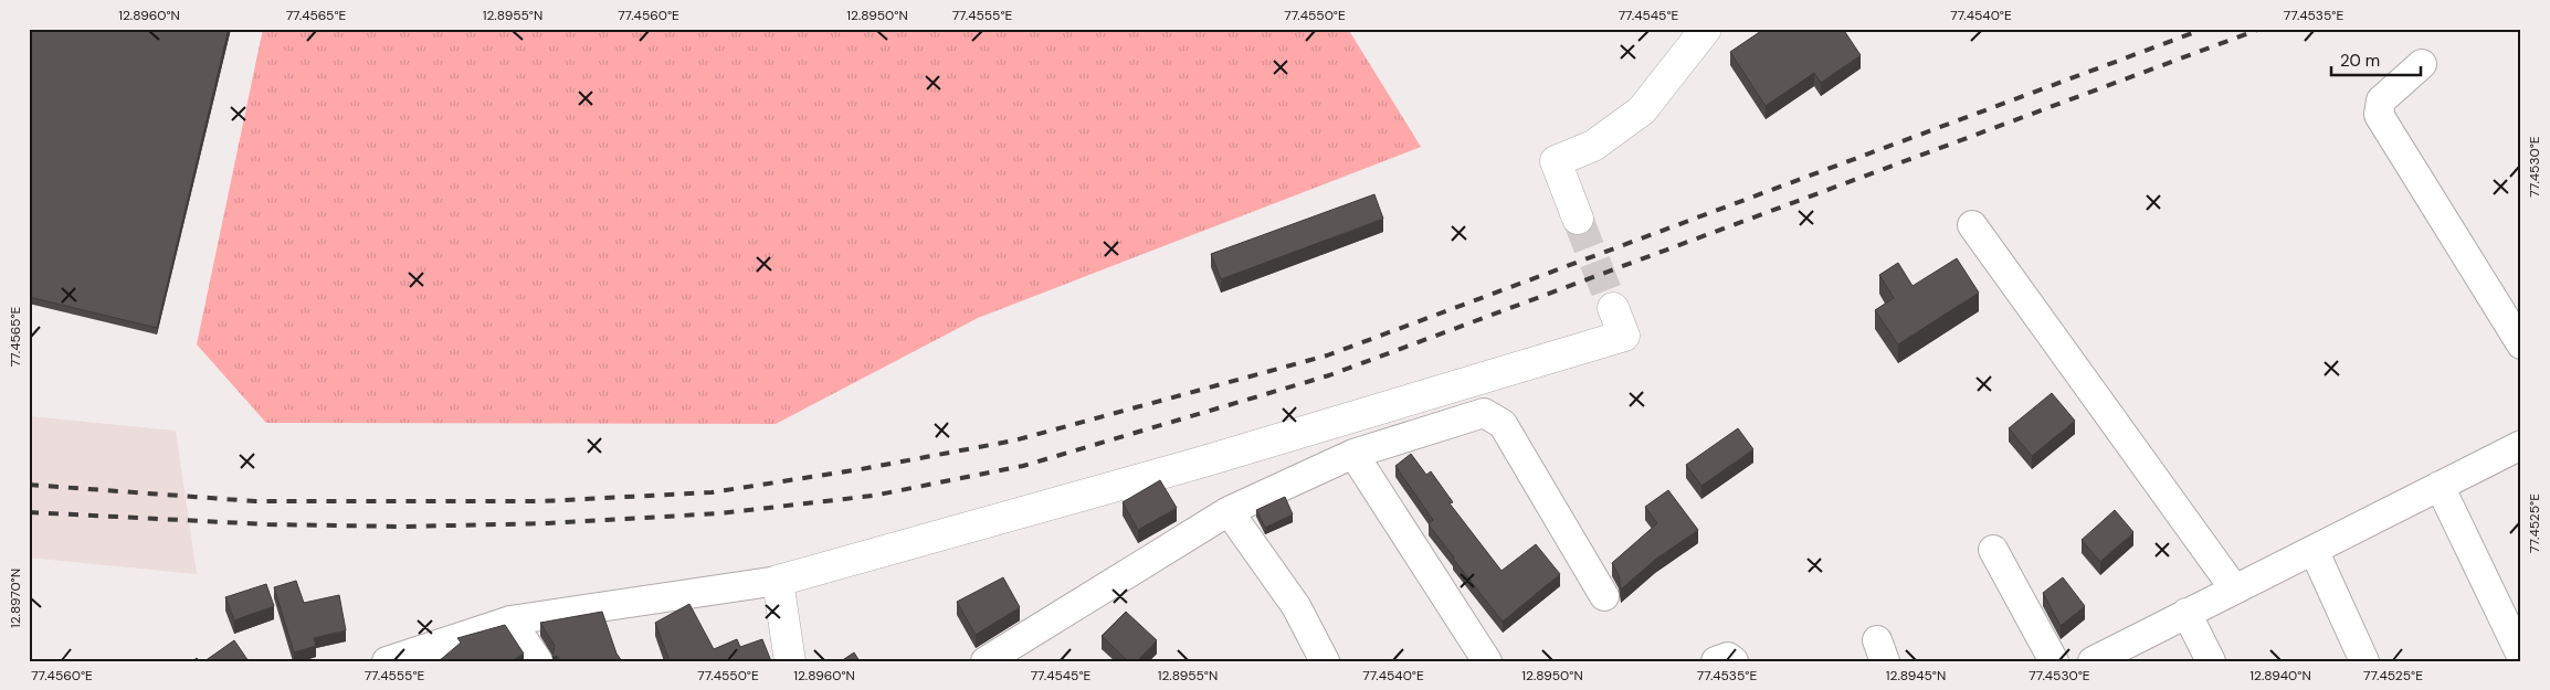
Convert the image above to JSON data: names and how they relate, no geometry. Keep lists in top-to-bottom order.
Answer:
{
  "scale_bar": "20 m",
  "coordinates": [
    "12.8960°N",
    "77.4565°E",
    "12.8955°N",
    "77.4560°E",
    "12.8950°N",
    "77.4555°E",
    "77.4550°E",
    "77.4545°E",
    "77.4540°E",
    "77.4535°E",
    "77.4530°E",
    "77.4525°E",
    "12.8970°N",
    "12.8945°N",
    "12.8940°N"
  ]
}
